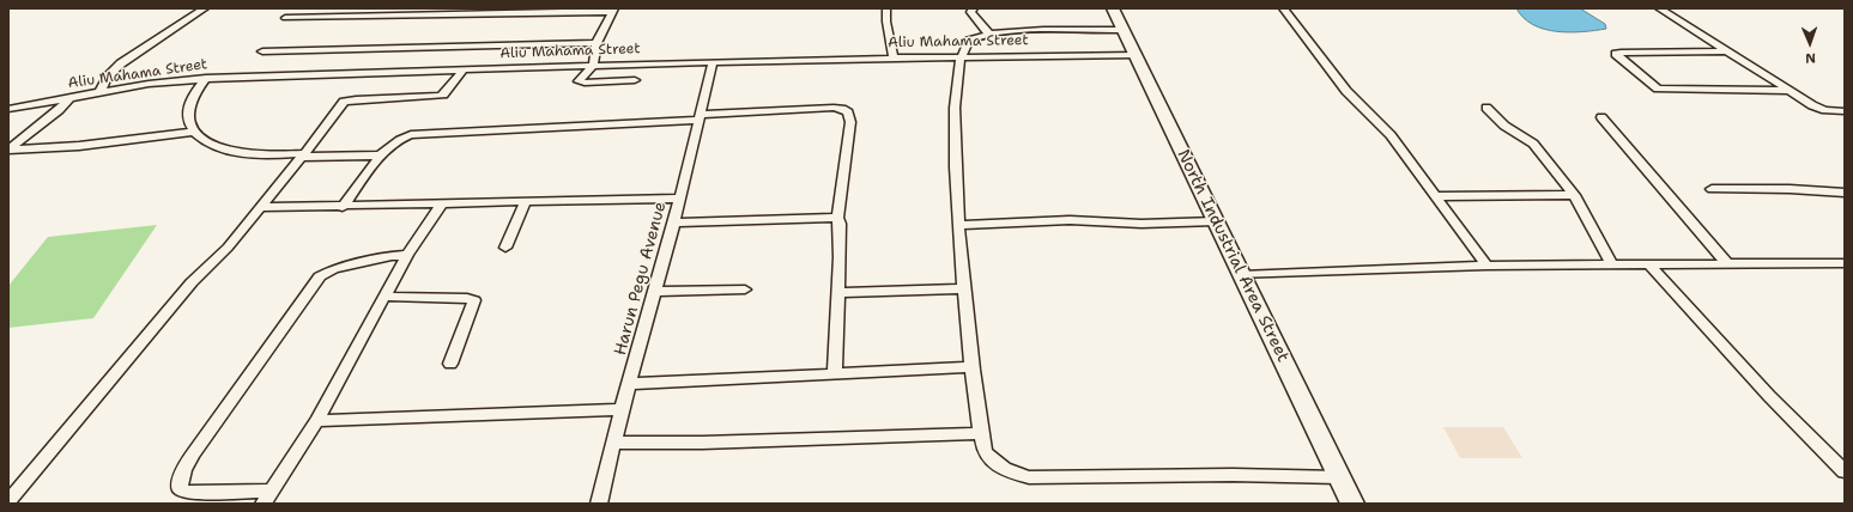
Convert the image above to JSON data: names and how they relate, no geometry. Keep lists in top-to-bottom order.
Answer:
{
  "streets": {
    "main road": ["North Industrial Area Street"],
    "street": ["Aliu Mahama Street", "Harun Pegu Avenue"]
  },
  "crossings": [
    ["Aliu Mahama Street", "North Industrial Area Street"],
    ["Aliu Mahama Street", "Harun Pegu Avenue"]
  ],
  "north": "bottom"
}
